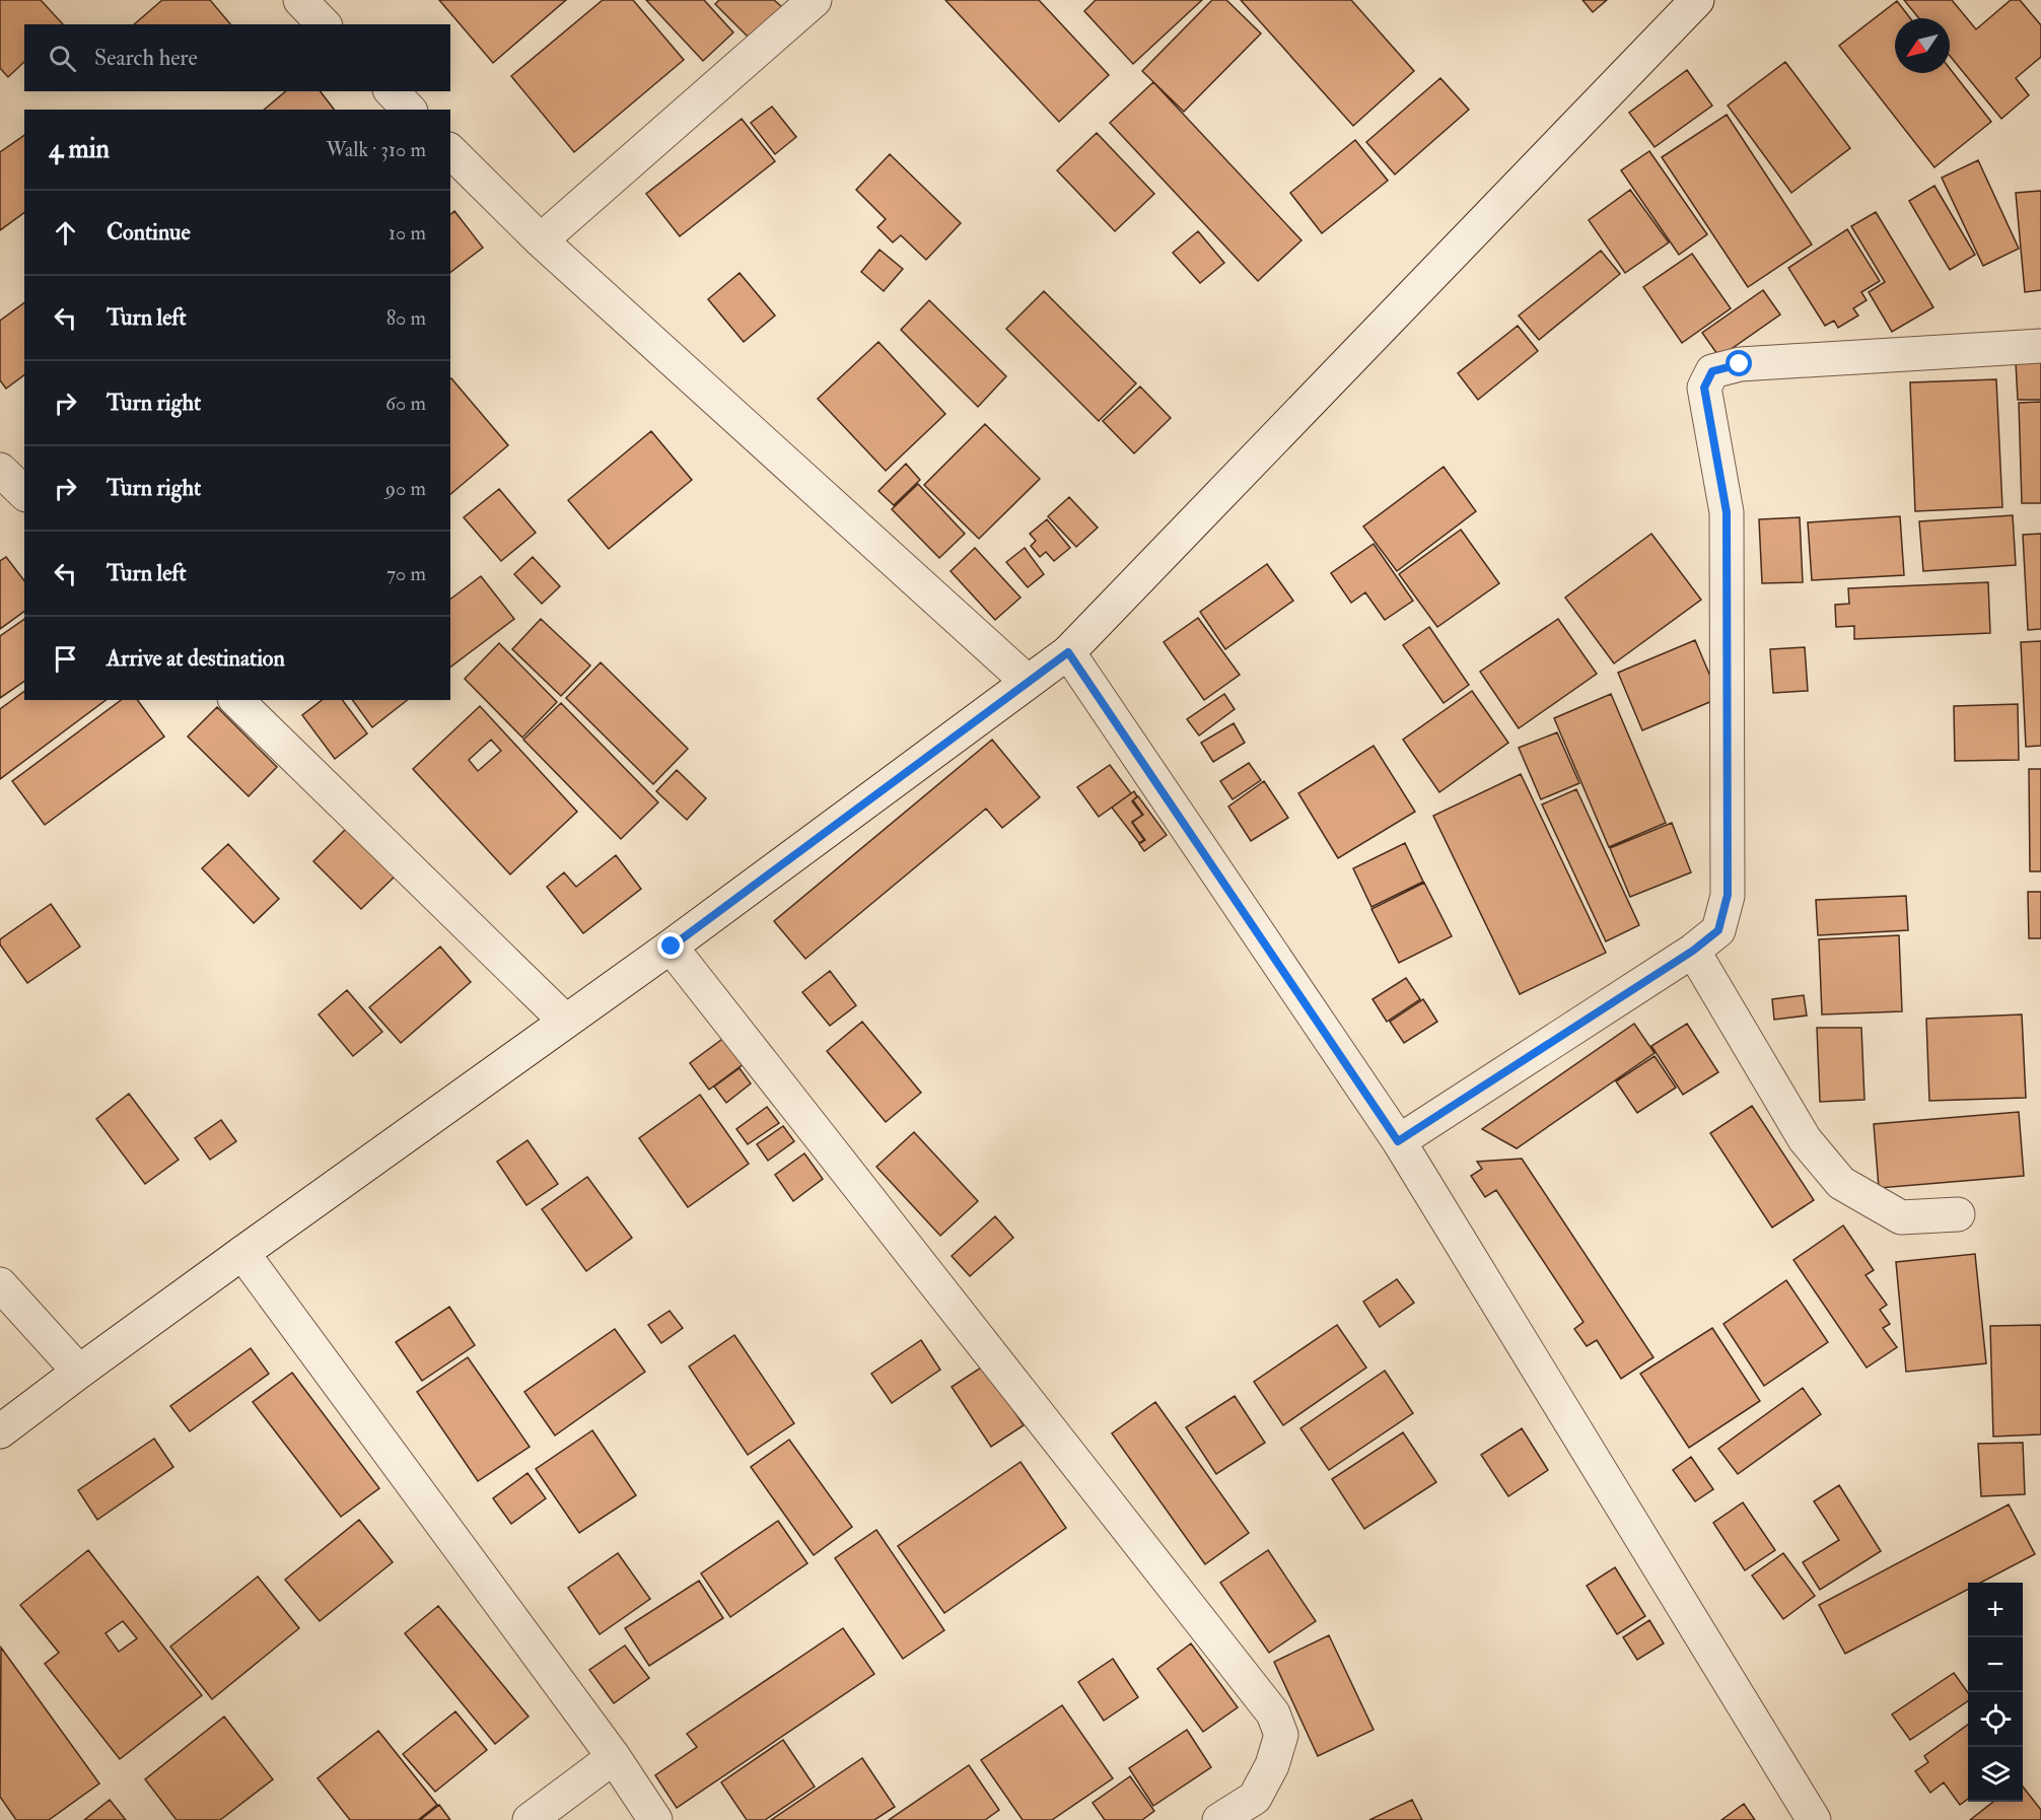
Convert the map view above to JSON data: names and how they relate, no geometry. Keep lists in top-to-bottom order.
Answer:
{
  "north": "bottom left",
  "page": {
    "search": "Search here",
    "heading": ["4 min", "Walk · 310 m"],
    "list": [
      ["Continue", "10 m"],
      ["Turn left", "80 m"],
      ["Turn right", "60 m"],
      ["Turn right", "90 m"],
      ["Turn left", "70 m"],
      "Arrive at destination"
    ],
    "map_buttons": ["+", "−"]
  }
}
